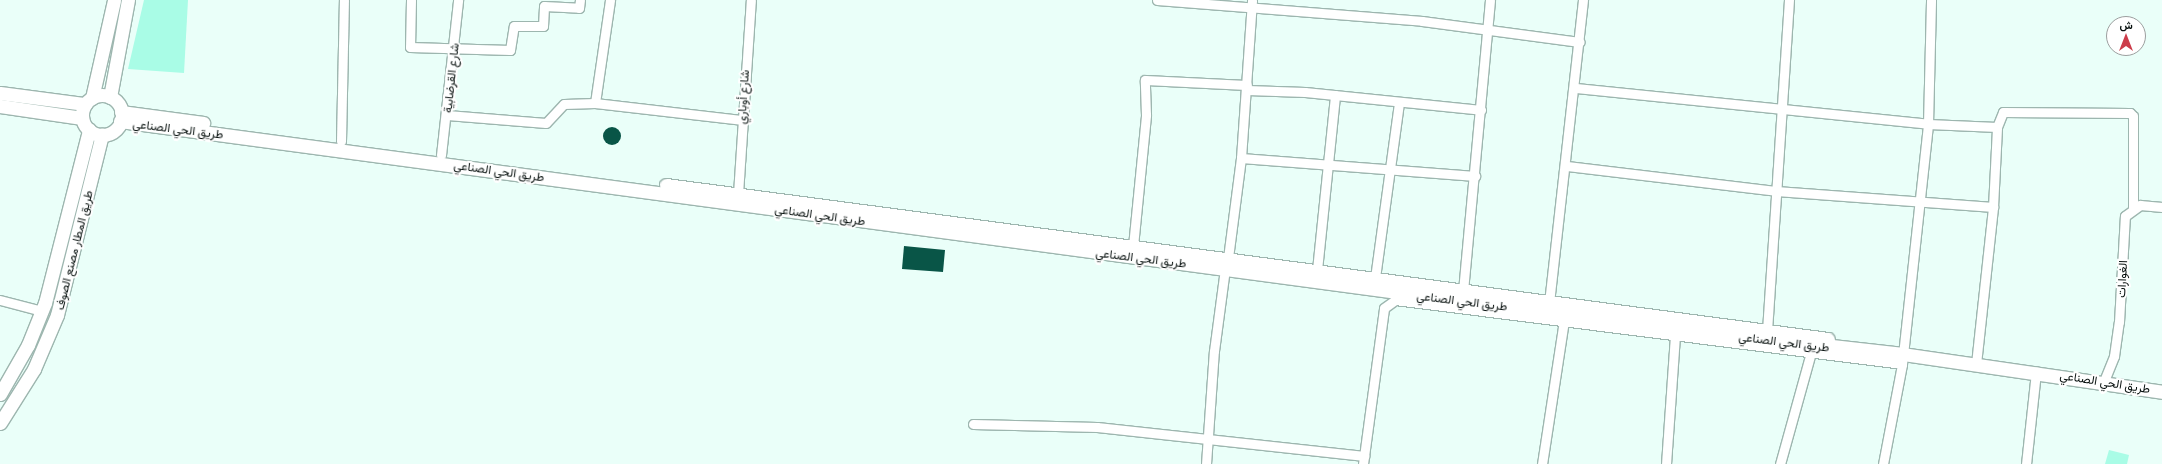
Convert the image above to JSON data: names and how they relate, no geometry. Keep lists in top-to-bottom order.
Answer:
{
  "streets": {
    "highway": ["طريق الحي الصناعي", "طريق المطار مصنع الصوف"],
    "street": ["شارع القرضابية", "شارع أوباري", "الغوارات"]
  },
  "crossings": [
    ["طريق الحي الصناعي", "طريق المطار مصنع الصوف"],
    ["طريق الحي الصناعي", "الغوارات"]
  ],
  "north": "top"
}
